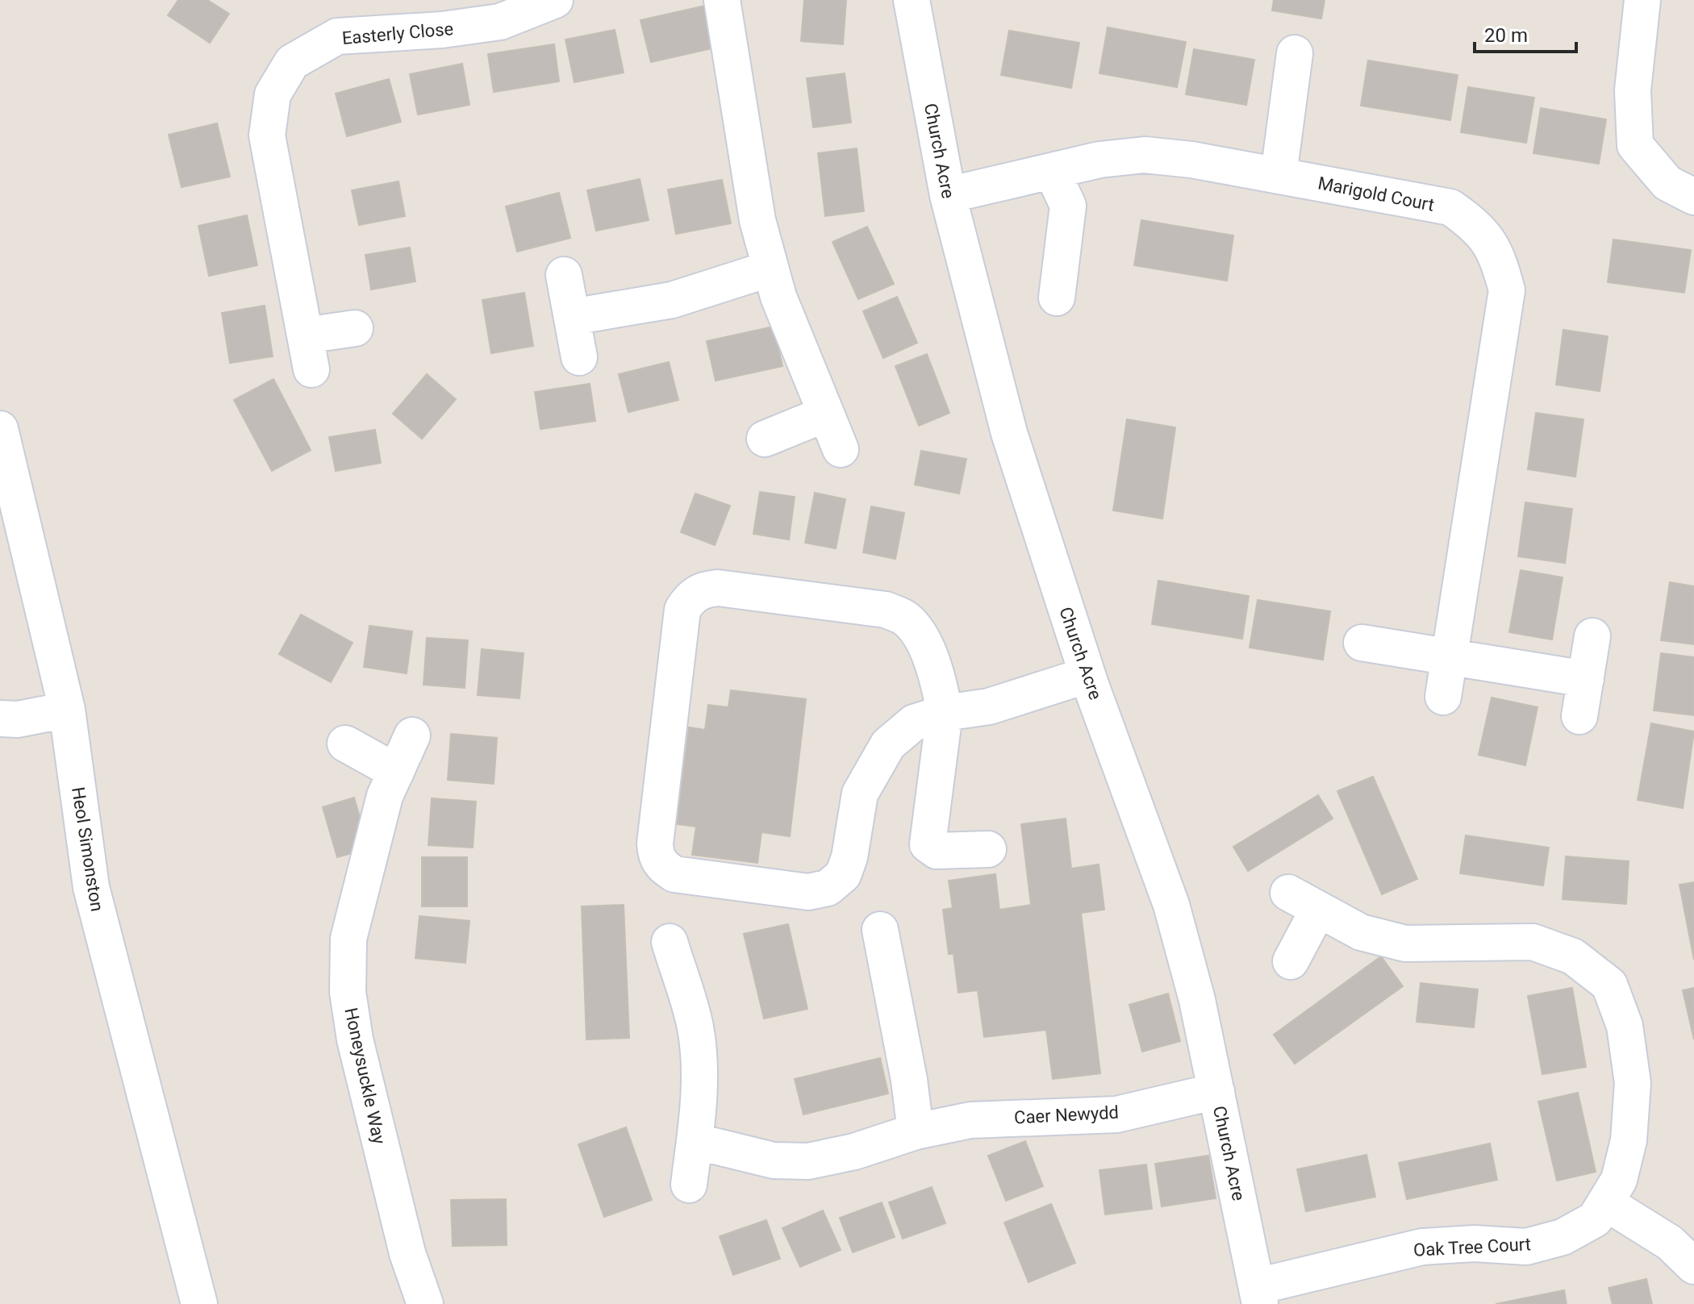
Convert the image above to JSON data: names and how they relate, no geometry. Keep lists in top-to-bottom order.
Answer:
{
  "streets": {
    "street": [
      "Easterly Close",
      "Church Acre",
      "Marigold Court",
      "Heol Simonston",
      "Honeysuckle Way",
      "Caer Newydd",
      "Oak Tree Court"
    ]
  },
  "crossings": [
    ["Church Acre", "Marigold Court"],
    ["Church Acre", "Caer Newydd"],
    ["Church Acre", "Oak Tree Court"]
  ],
  "scale_bar": "20 m"
}
